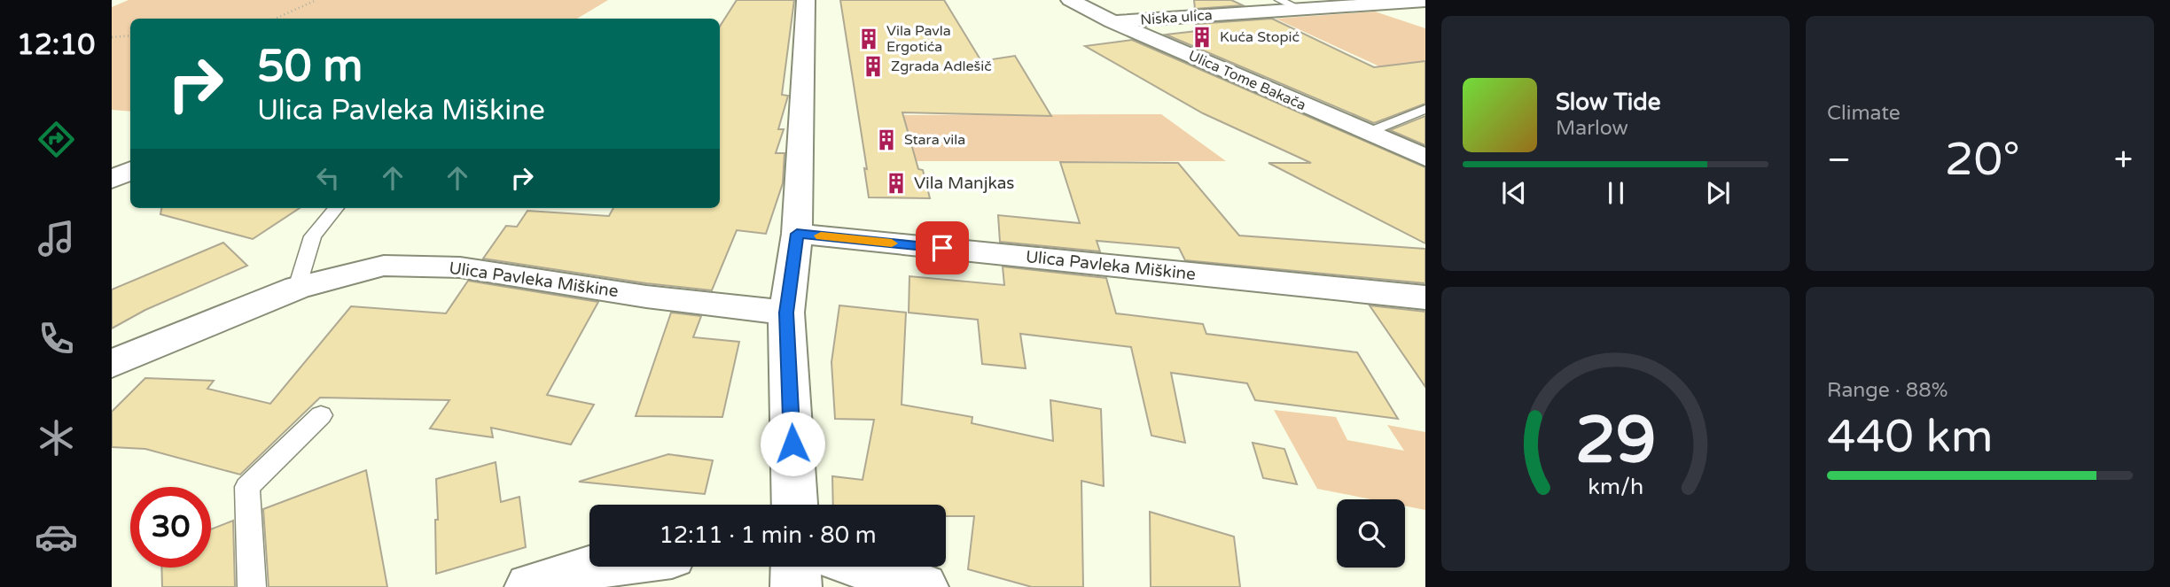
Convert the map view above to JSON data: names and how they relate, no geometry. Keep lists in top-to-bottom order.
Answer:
{
  "streets": {
    "street": ["Niska ulica", "Ulica Tome Bakača", "Ulica Pavleka Miškine"]
  },
  "crossings": [
    ["Niska ulica", "Ulica Tome Bakača"]
  ],
  "places": {
    "building": [
      "Kuća Stopić",
      "Vila Pavla Ergotića",
      "Zgrada Adlešič",
      "Stara vila",
      "Vila Manjkas"
    ]
  },
  "page": {
    "tabs": "12:10",
    "tile": [
      "Climate",
      ["Range · 88%", "440 km"]
    ],
    "turn": ["50 m", "Ulica Pavleka Miškine"],
    "song": ["Slow Tide", "Marlow"],
    "heat": ["−", "20°", "+"],
    "limit": "30",
    "trip": "12:11 · 1 min · 80 m",
    "gauge": ["29", "km/h"]
  }
}
